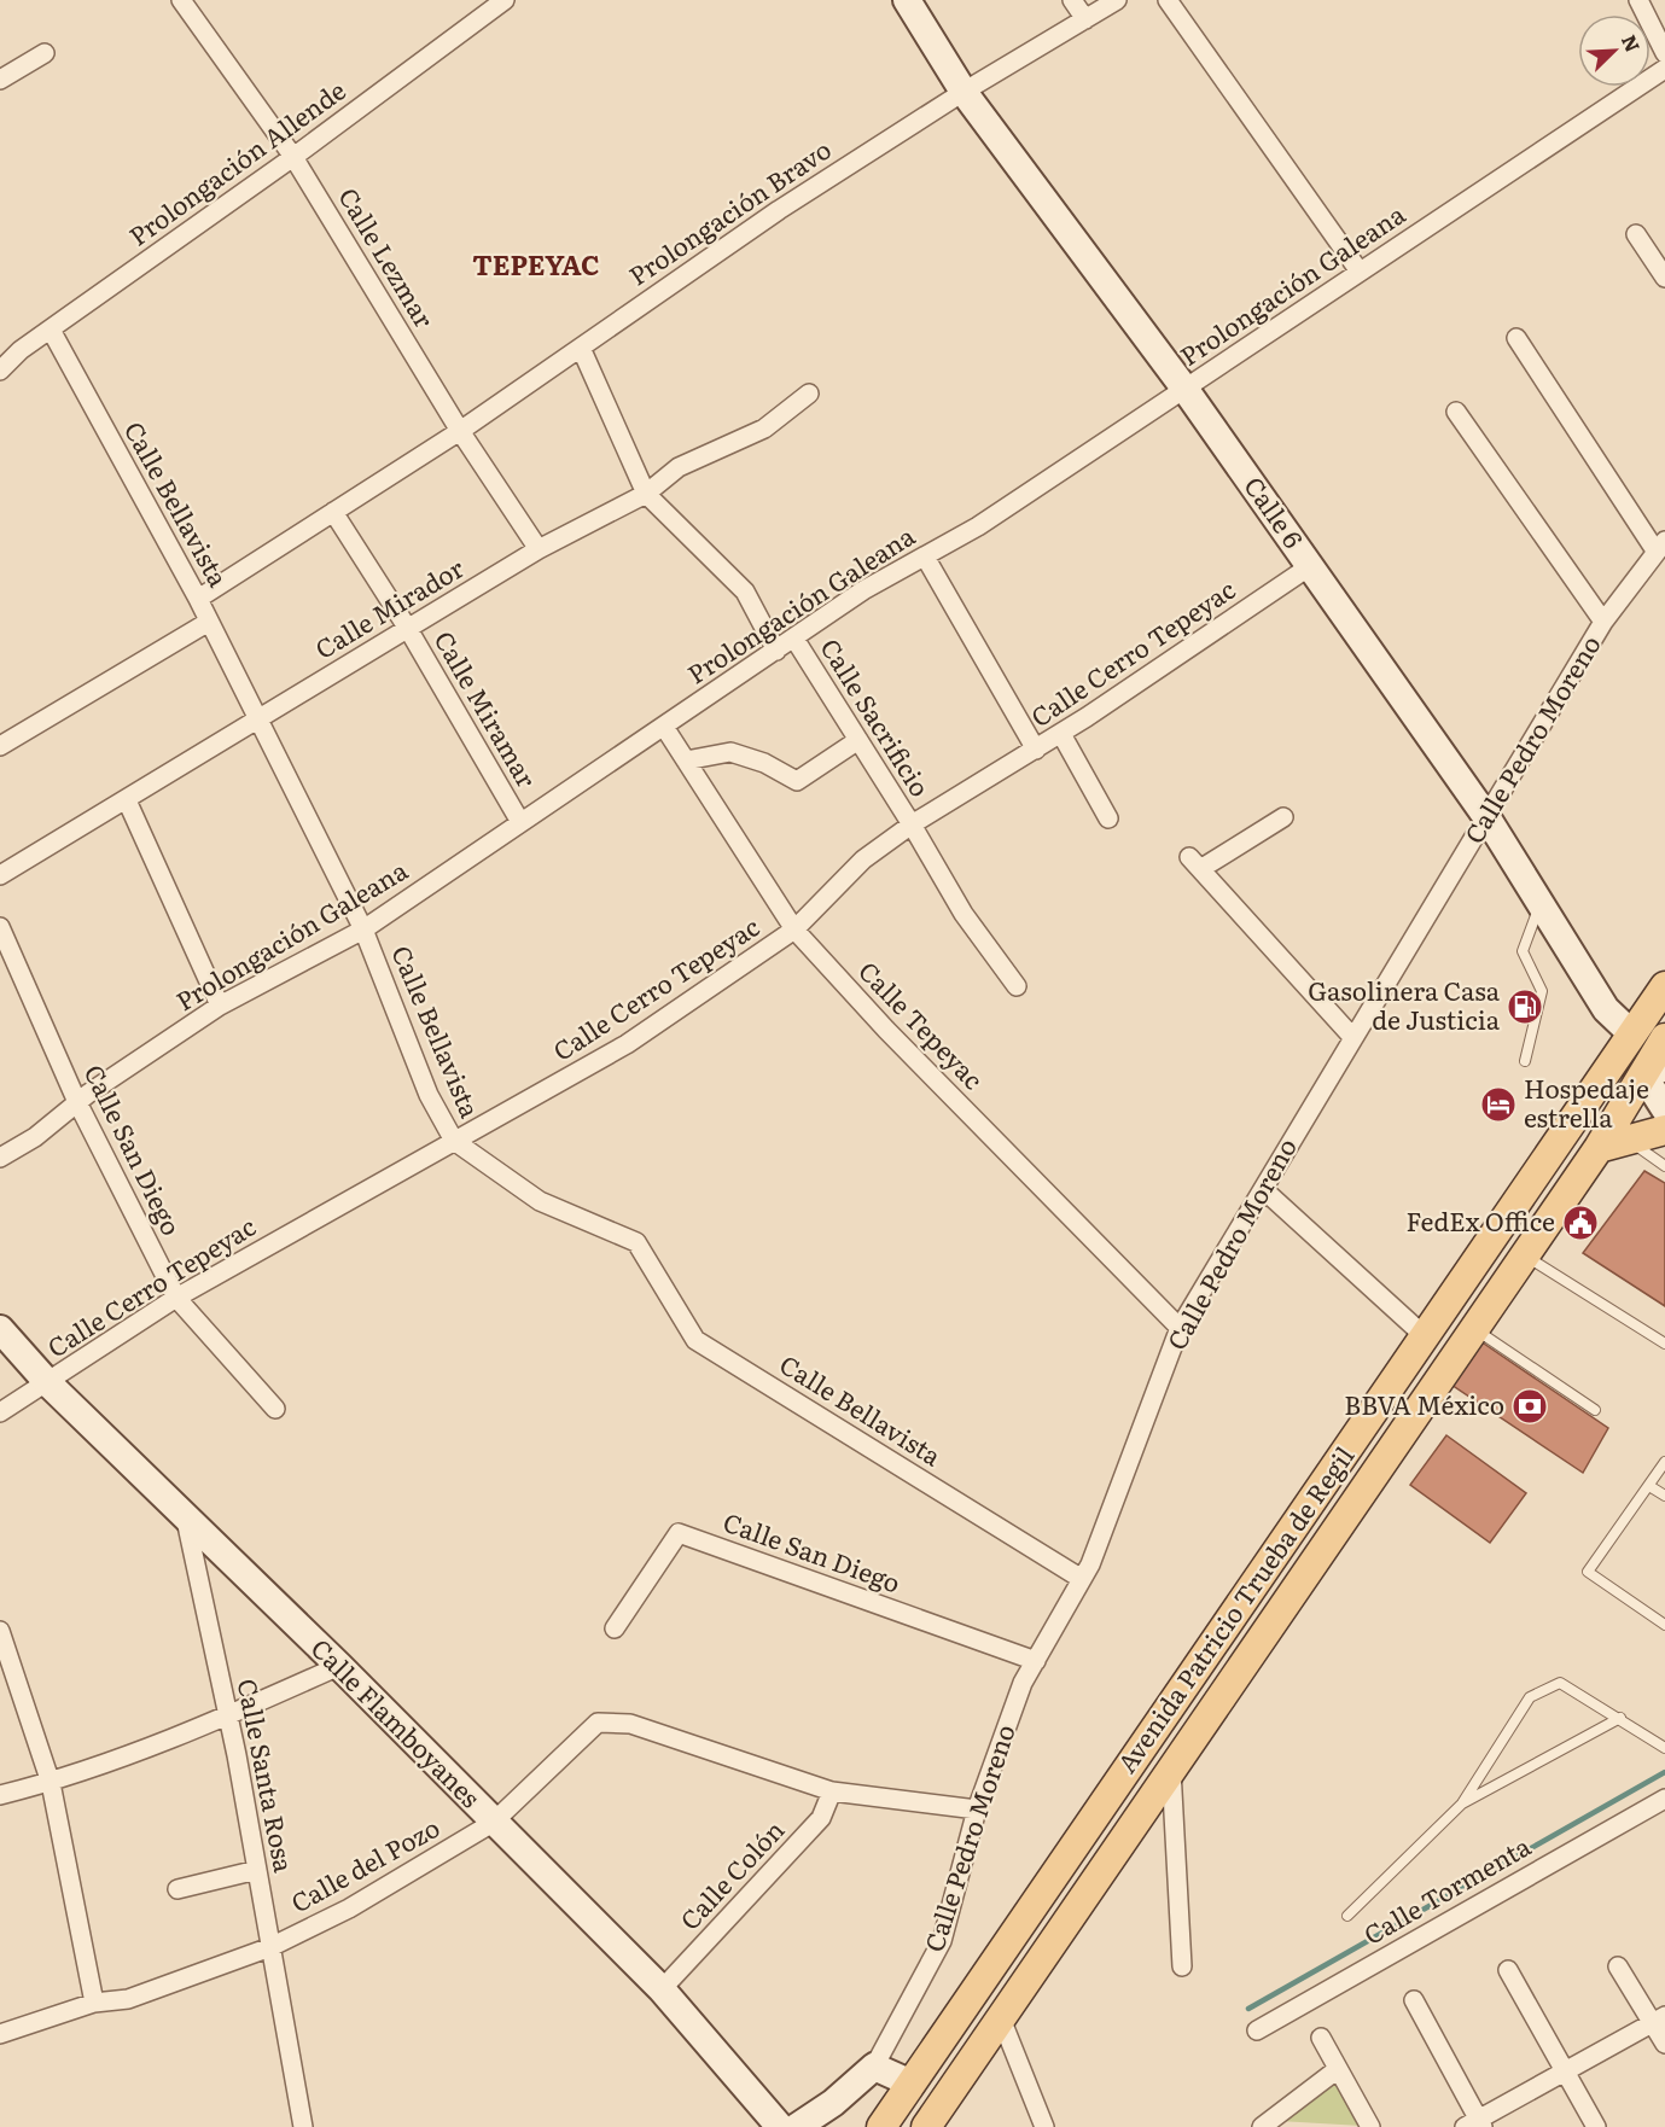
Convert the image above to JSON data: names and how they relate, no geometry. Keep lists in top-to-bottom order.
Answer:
{
  "streets": {
    "main road": ["Avenida Patricio Trueba de Regil"],
    "street": [
      "Prolongación Allende",
      "Prolongación Bravo",
      "Calle Lezmar",
      "Prolongación Galeana",
      "Calle Bellavista",
      "Calle 6",
      "Calle Mirador",
      "Calle Cerro Tepeyac",
      "Calle Miramar",
      "Calle Sacrificio",
      "Calle Pedro Moreno",
      "Calle Tepeyac",
      "Calle San Diego",
      "Calle Flamboyanes",
      "Calle Santa Rosa",
      "Calle del Pozo",
      "Calle Colón",
      "Calle Tormenta"
    ]
  },
  "crossings": [
    ["Prolongación Allende", "Calle Lezmar"],
    ["Prolongación Allende", "Calle Bellavista"],
    ["Prolongación Bravo", "Calle Lezmar"],
    ["Prolongación Bravo", "Calle Bellavista"],
    ["Prolongación Bravo", "Calle 6"],
    ["Prolongación Bravo", "Calle Miramar"],
    ["Prolongación Bravo", "Calle Sacrificio"],
    ["Calle Lezmar", "Calle Mirador"],
    ["Prolongación Galeana", "Calle Bellavista"],
    ["Prolongación Galeana", "Calle 6"],
    ["Prolongación Galeana", "Calle Miramar"],
    ["Prolongación Galeana", "Calle Sacrificio"],
    ["Prolongación Galeana", "Calle Tepeyac"],
    ["Prolongación Galeana", "Calle San Diego"],
    ["Calle Bellavista", "Calle Mirador"],
    ["Calle Bellavista", "Calle Cerro Tepeyac"],
    ["Calle Bellavista", "Calle Pedro Moreno"],
    ["Calle 6", "Calle Cerro Tepeyac"],
    ["Calle 6", "Calle Pedro Moreno"],
    ["Calle 6", "Avenida Patricio Trueba de Regil"],
    ["Calle Mirador", "Calle Miramar"],
    ["Calle Mirador", "Calle Sacrificio"],
    ["Calle Cerro Tepeyac", "Calle Sacrificio"],
    ["Calle Cerro Tepeyac", "Calle Tepeyac"],
    ["Calle Cerro Tepeyac", "Calle San Diego"],
    ["Calle Cerro Tepeyac", "Calle Flamboyanes"],
    ["Calle Pedro Moreno", "Calle Tepeyac"],
    ["Calle Pedro Moreno", "Calle San Diego"],
    ["Calle Pedro Moreno", "Calle del Pozo"],
    ["Calle Flamboyanes", "Calle Santa Rosa"],
    ["Calle Flamboyanes", "Calle del Pozo"],
    ["Calle Flamboyanes", "Calle Colón"],
    ["Calle Santa Rosa", "Calle del Pozo"],
    ["Calle del Pozo", "Calle Colón"]
  ],
  "districts": ["TEPEYAC"],
  "places": {
    "fuel station": ["Gasolinera Casa de Justicia"],
    "hotel": ["Hospedaje estrella"],
    "public building": ["FedEx Office"],
    "bank": ["BBVA México"]
  },
  "north": "top right"
}
